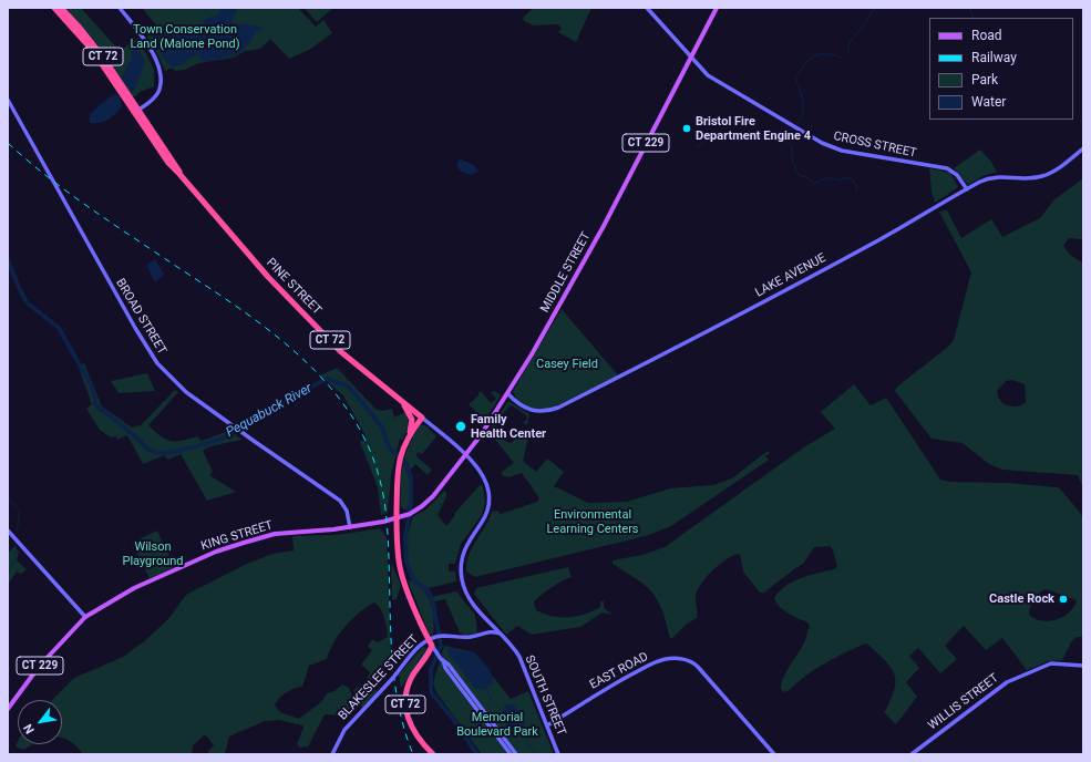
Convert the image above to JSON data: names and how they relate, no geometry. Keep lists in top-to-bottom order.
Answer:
{
  "streets": {
    "highway": ["CT 72", "PINE STREET"],
    "main road": [
      "CT 229",
      "CROSS STREET",
      "MIDDLE STREET",
      "LAKE AVENUE",
      "BROAD STREET",
      "KING STREET",
      "EAST ROAD",
      "BLAKESLEE STREET",
      "SOUTH STREET",
      "WILLIS STREET"
    ]
  },
  "crossings": [
    ["CT 72", "MIDDLE STREET"],
    ["CT 72", "PINE STREET"],
    ["CT 72", "KING STREET"],
    ["CT 72", "BLAKESLEE STREET"],
    ["CROSS STREET", "MIDDLE STREET"],
    ["CROSS STREET", "LAKE AVENUE"],
    ["MIDDLE STREET", "LAKE AVENUE"],
    ["MIDDLE STREET", "PINE STREET"],
    ["MIDDLE STREET", "KING STREET"],
    ["PINE STREET", "SOUTH STREET"],
    ["BROAD STREET", "KING STREET"],
    ["EAST ROAD", "SOUTH STREET"]
  ],
  "water": ["Pequabuck River"],
  "parks": [
    "Town Conservation Land (Malone Pond)",
    "Casey Field",
    "Environmental Learning Centers",
    "Wilson Playground",
    "Memorial Boulevard Park"
  ],
  "places": ["Bristol Fire Department Engine 4", "Family Health Center", "Castle Rock"],
  "legend": [
    "Road",
    "Railway",
    "Park",
    "Water"
  ],
  "north": "bottom left"
}
